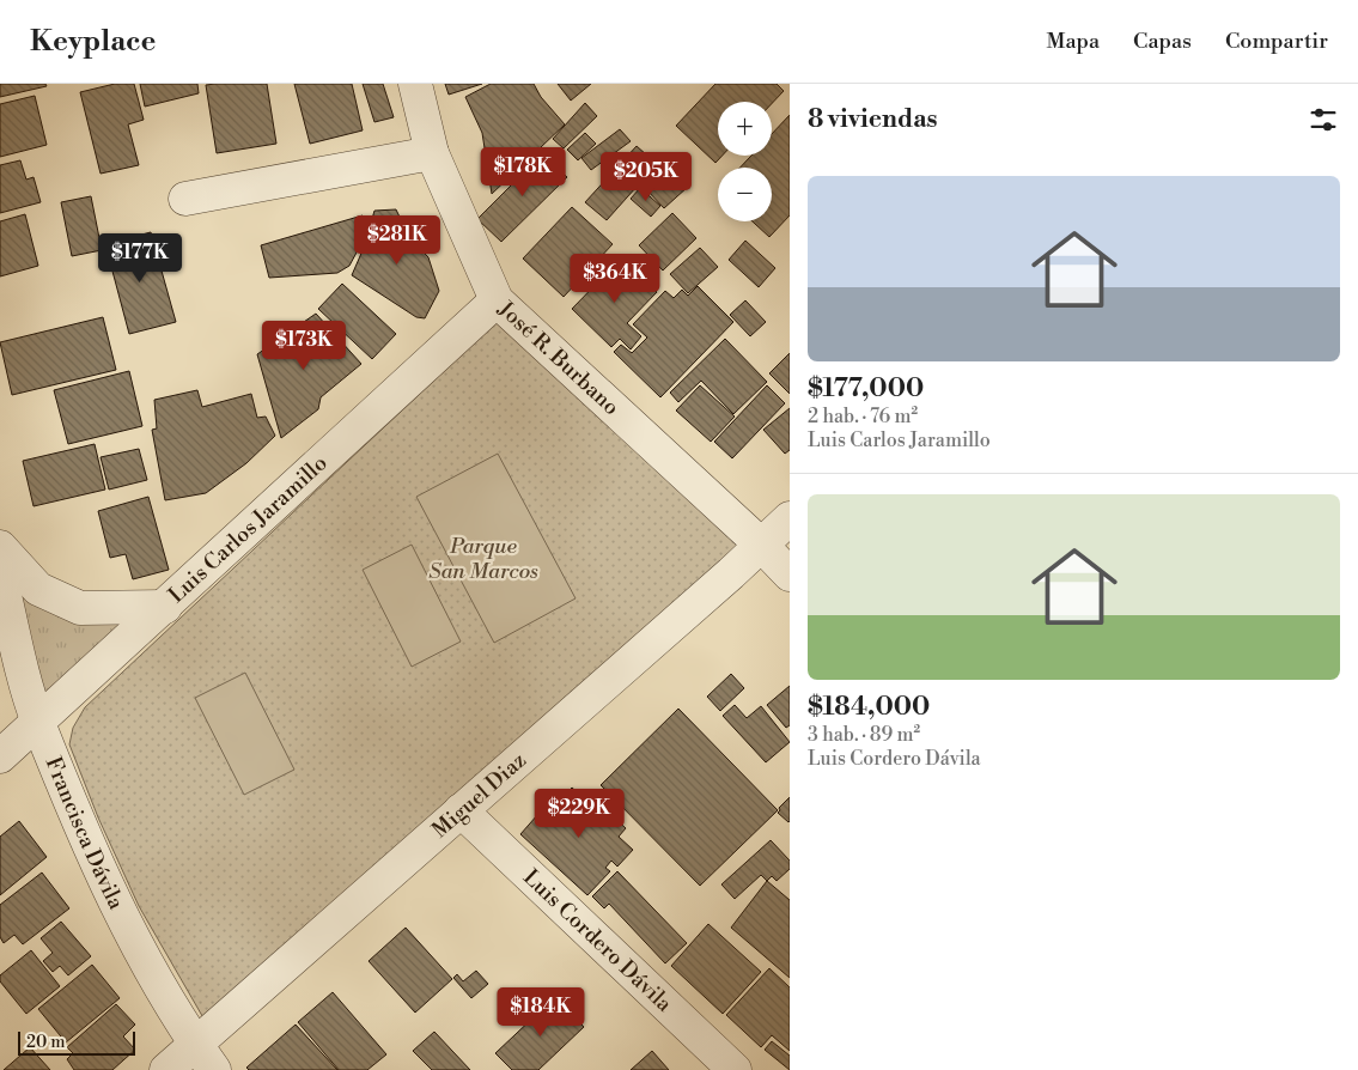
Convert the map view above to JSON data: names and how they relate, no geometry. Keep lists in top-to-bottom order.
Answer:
{
  "streets": {
    "street": [
      "José R. Burbano",
      "Luis Carlos Jaramillo",
      "Miguel Diaz",
      "Francisca Dávila",
      "Luis Cordero Dávila"
    ]
  },
  "crossings": [
    ["José R. Burbano", "Luis Carlos Jaramillo"],
    ["José R. Burbano", "Miguel Diaz"],
    ["Luis Carlos Jaramillo", "Francisca Dávila"],
    ["Miguel Diaz", "Francisca Dávila"],
    ["Miguel Diaz", "Luis Cordero Dávila"]
  ],
  "parks": ["Parque San Marcos"],
  "scale_bar": "20 m",
  "page": {
    "header": "Keyplace",
    "nav": ["Mapa", "Capas", "Compartir"],
    "heading": "8 viviendas",
    "map_buttons": ["+", "−"],
    "price": [
      "$178K",
      "$205K",
      "$281K",
      "$177K",
      "$364K",
      "$173K",
      "$229K",
      "$184K"
    ],
    "list": [
      {
        "name": "$177,000",
        "note": "2 hab. · 76 m² · Luis Carlos Jaramillo"
      },
      {
        "name": "$184,000",
        "note": "3 hab. · 89 m² · Luis Cordero Dávila"
      }
    ],
    "scale": "20 m"
  }
}
